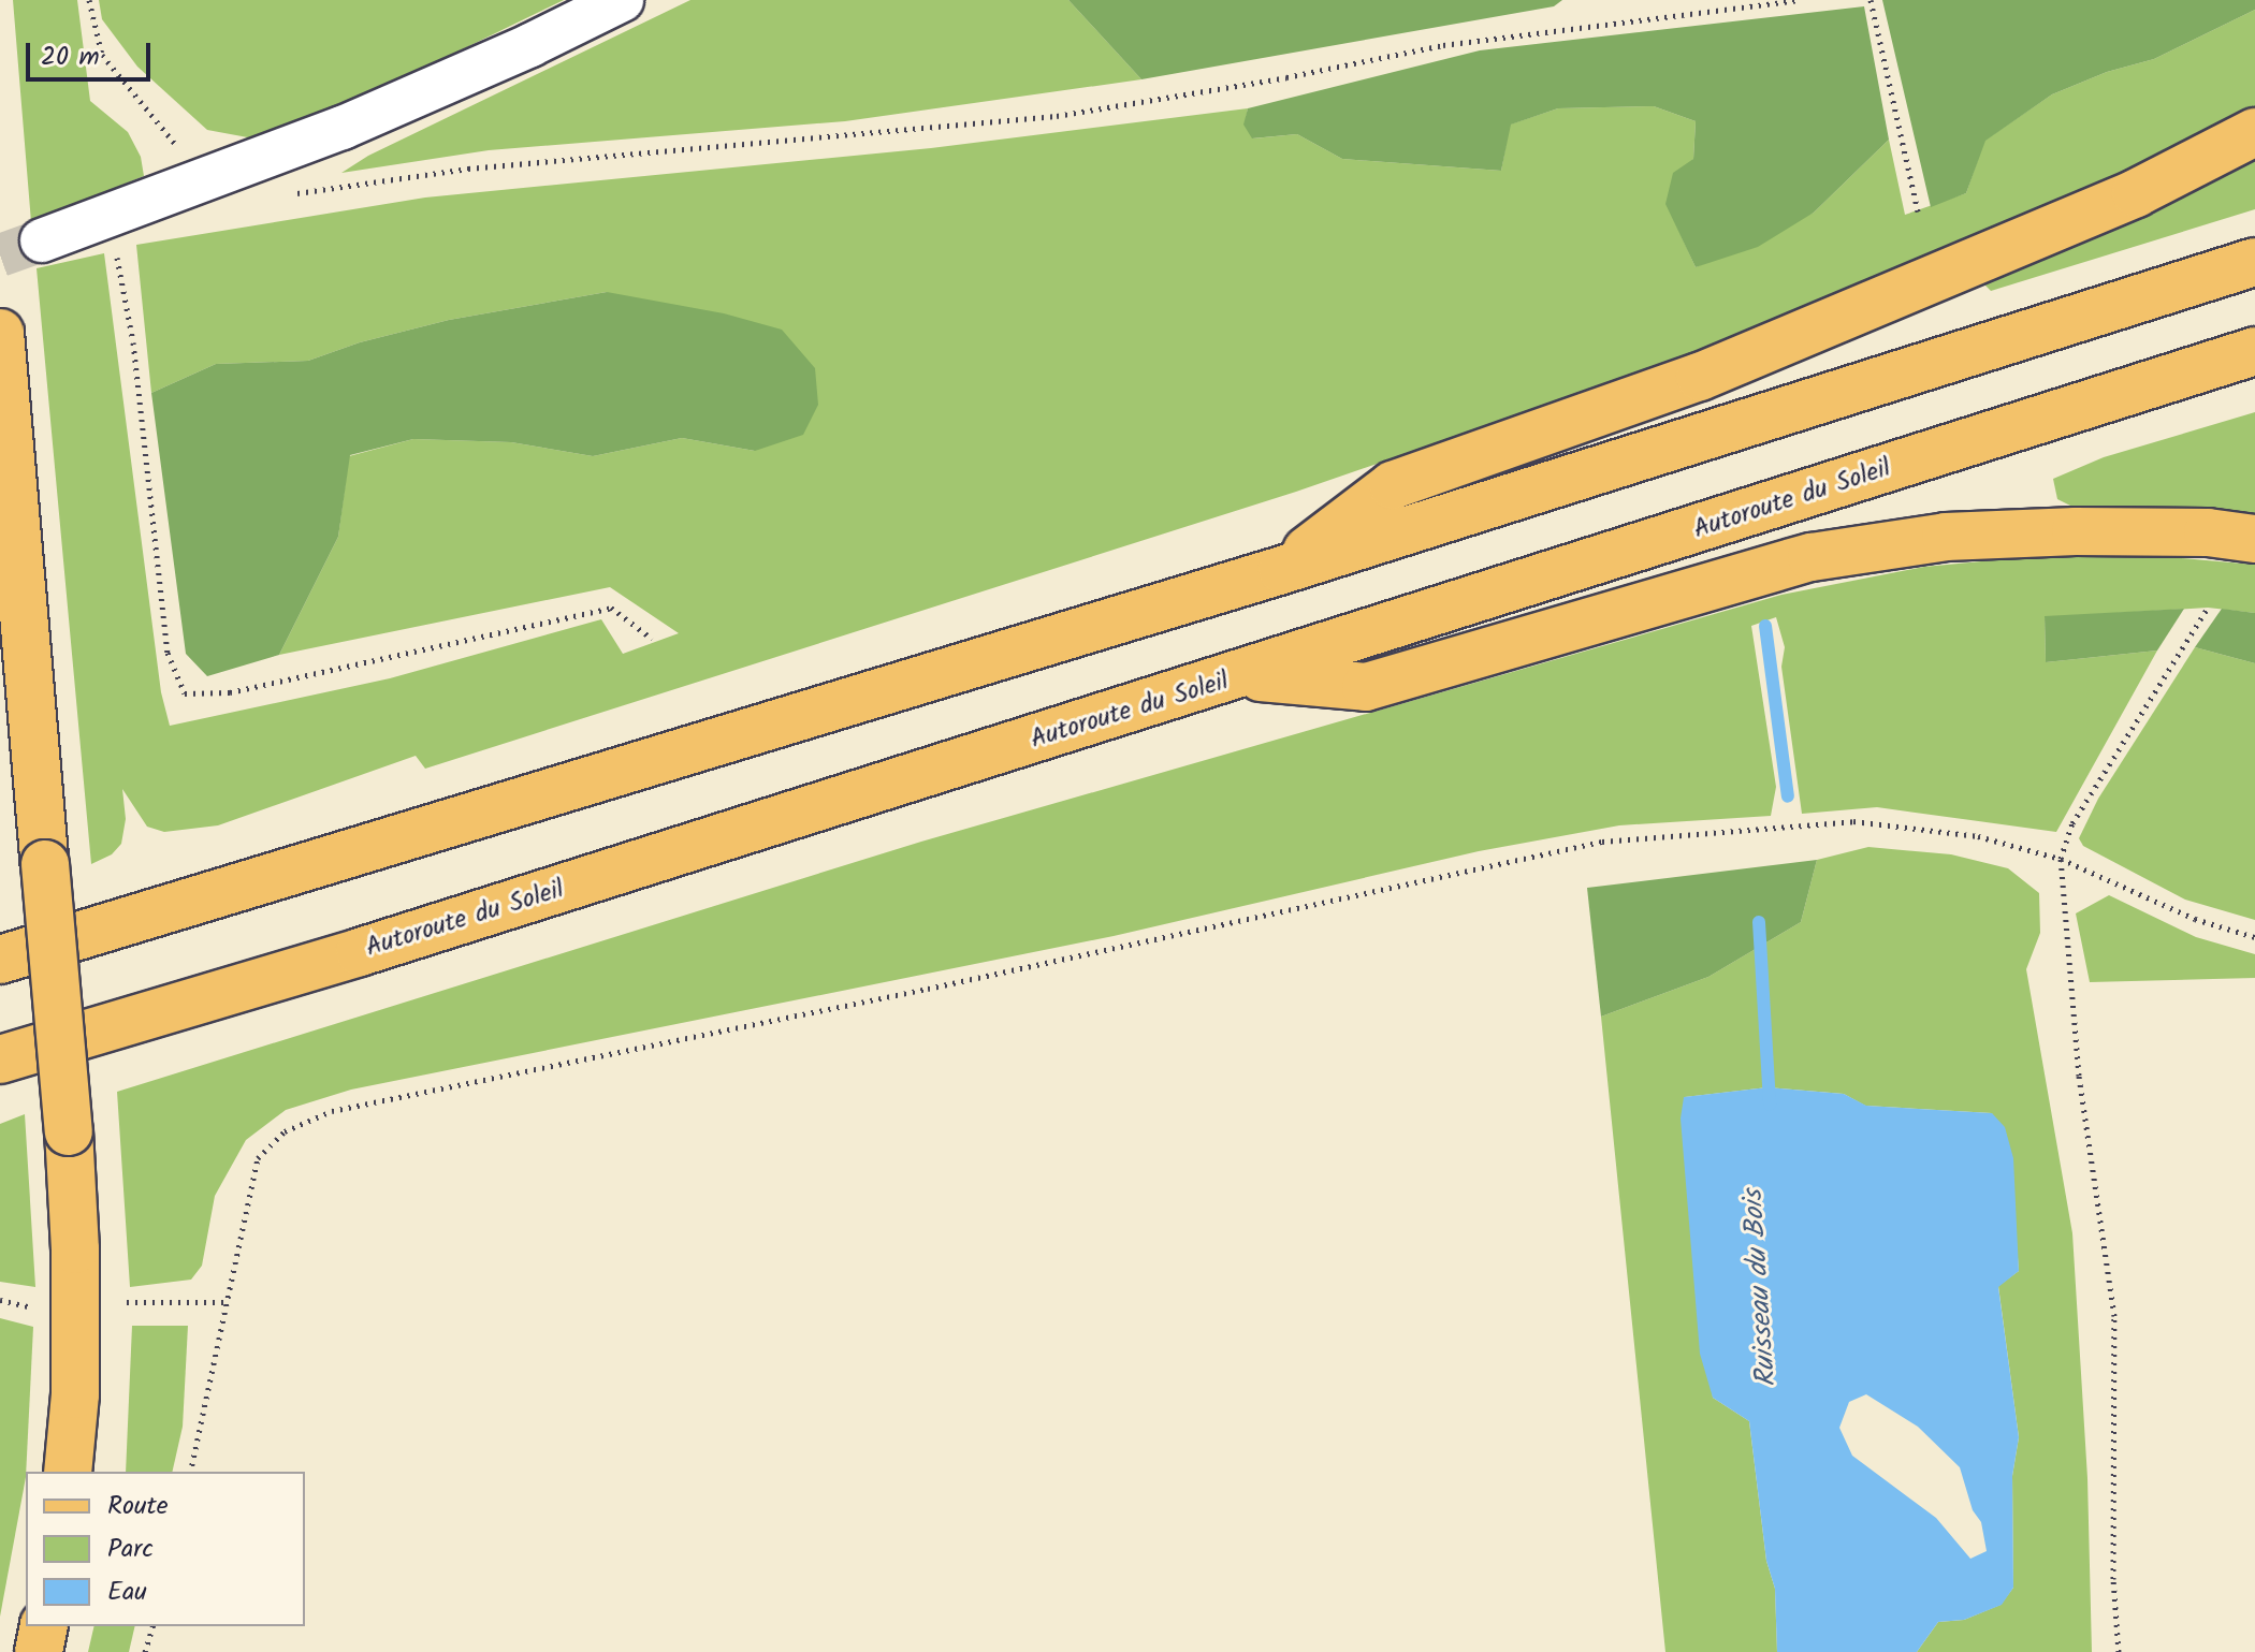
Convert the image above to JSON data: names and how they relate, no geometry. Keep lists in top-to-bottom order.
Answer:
{
  "streets": {
    "main road": ["Autoroute du Soleil"]
  },
  "water": ["Ruisseau du Bois"],
  "legend": ["Route", "Parc", "Eau"],
  "scale_bar": "20 m"
}
